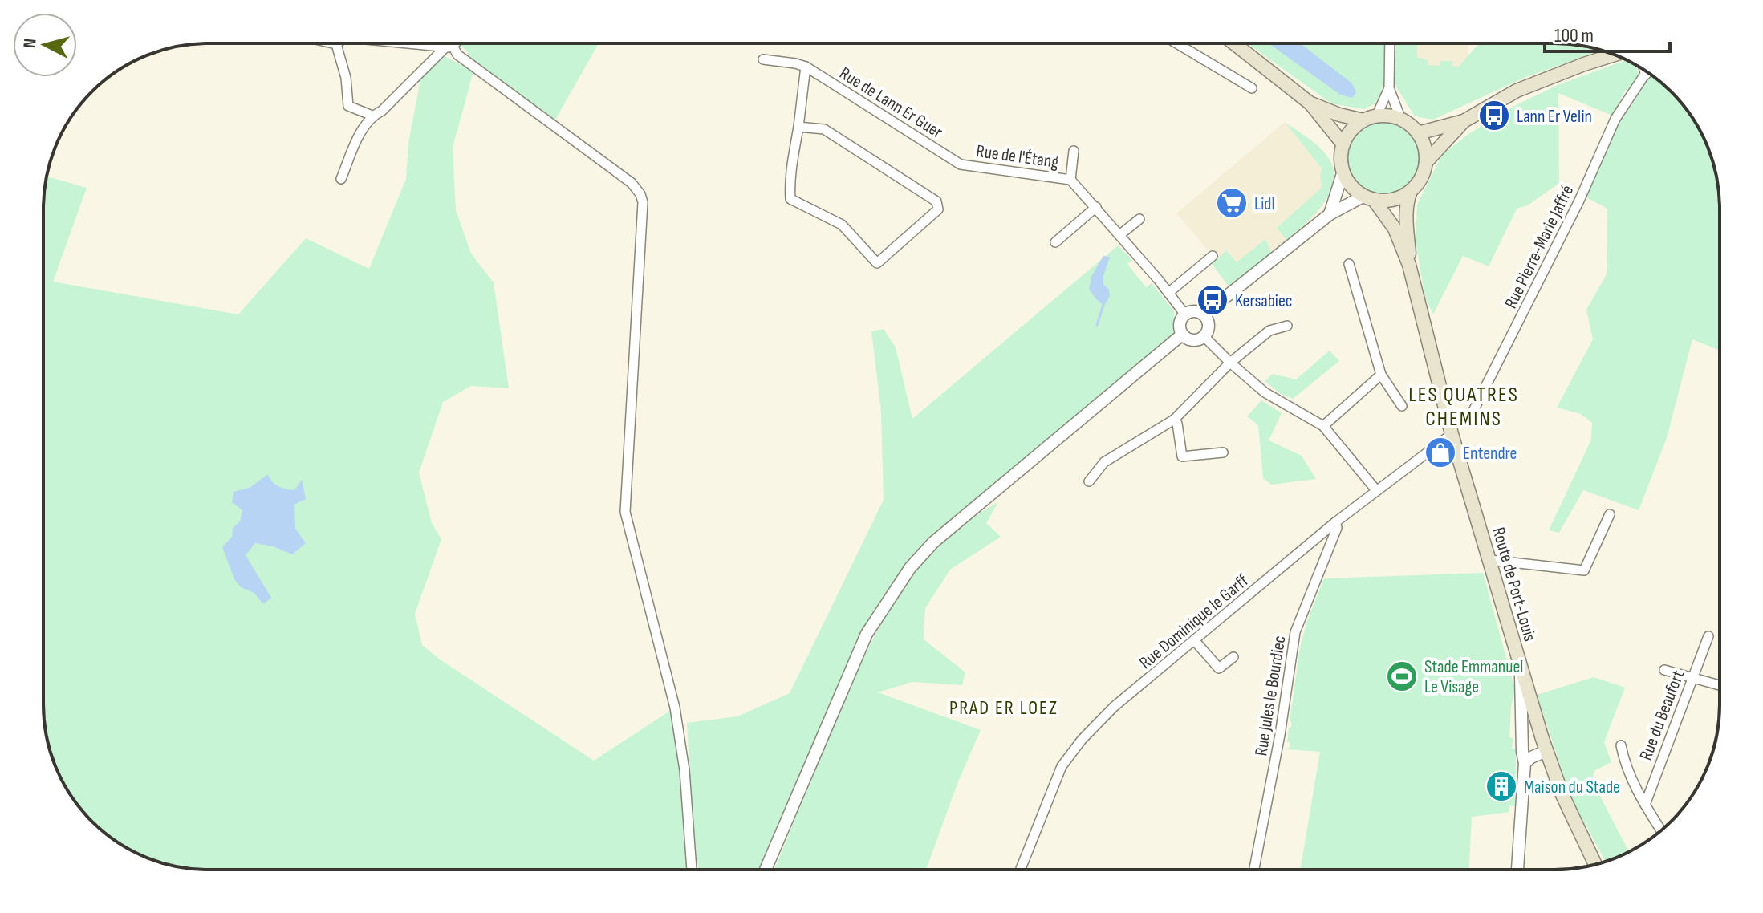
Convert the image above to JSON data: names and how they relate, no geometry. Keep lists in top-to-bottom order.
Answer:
{
  "streets": {
    "main road": ["Route de Port-Louis"],
    "street": [
      "Rue de Lann Er Guer",
      "Rue de l'Étang",
      "Rue Pierre-Marie Jaffré",
      "Rue Dominique le Garff",
      "Rue Jules le Bourdiec",
      "Rue du Beaufort"
    ]
  },
  "crossings": [
    ["Rue de Lann Er Guer", "Rue de l'Étang"],
    ["Rue Pierre-Marie Jaffré", "Route de Port-Louis"],
    ["Rue Pierre-Marie Jaffré", "Rue Dominique le Garff"],
    ["Route de Port-Louis", "Rue Dominique le Garff"],
    ["Rue Dominique le Garff", "Rue Jules le Bourdiec"]
  ],
  "districts": ["LES QUATRES CHEMINS", "PRAD ER LOEZ"],
  "places": {
    "bus stop": ["Lann Er Velin", "Kersabiec"],
    "supermarket": ["Lidl"],
    "shop": ["Entendre"],
    "sports": ["Stade Emmanuel Le Visage"],
    "building": ["Maison du Stade"]
  },
  "scale_bar": "100 m",
  "north": "left"
}
